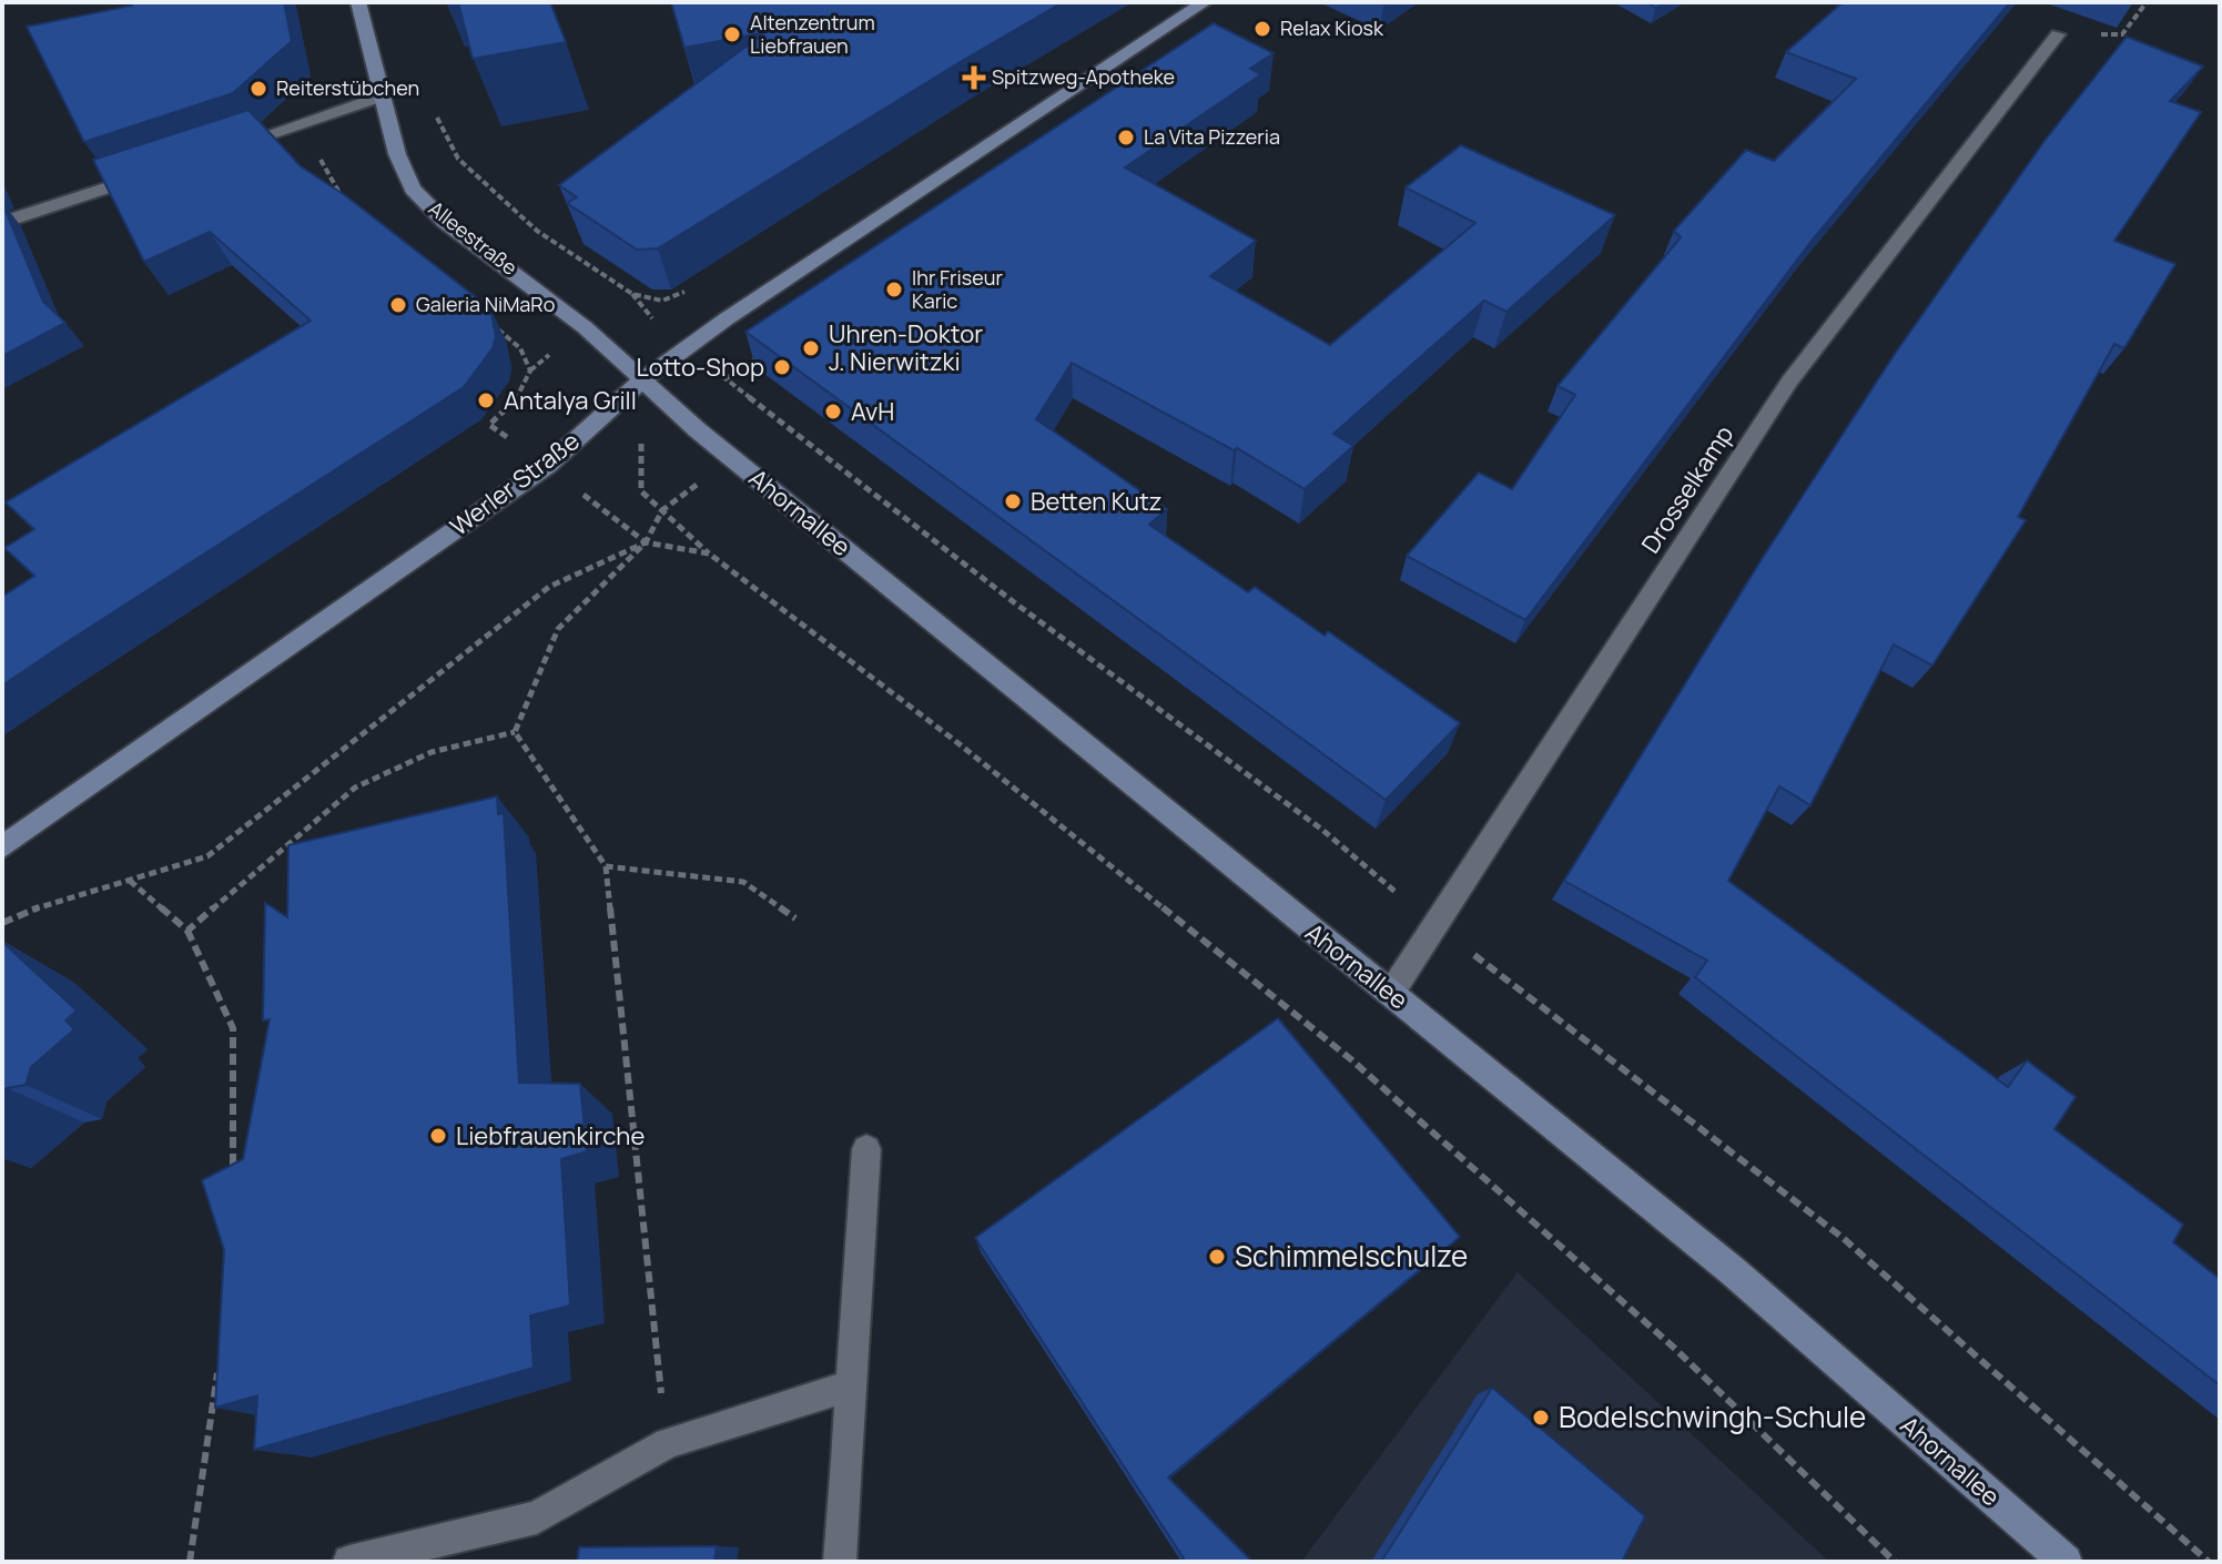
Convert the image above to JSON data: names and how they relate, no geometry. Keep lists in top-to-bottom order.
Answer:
{
  "streets": {
    "main road": ["Alleestraße", "Werler Straße", "Ahornallee"],
    "street": ["Drosselkamp"]
  },
  "crossings": [
    ["Alleestraße", "Werler Straße"],
    ["Alleestraße", "Ahornallee"],
    ["Werler Straße", "Ahornallee"],
    ["Drosselkamp", "Ahornallee"]
  ],
  "places": {
    "other": [
      "Relax Kiosk",
      "Altenzentrum Liebfrauen",
      "Reiterstübchen",
      "La Vita Pizzeria",
      "Ihr Friseur Karic",
      "Galeria NiMaRo",
      "Uhren-Doktor J. Nierwitzki",
      "Lotto-Shop",
      "Antalya Grill",
      "AvH",
      "Betten Kutz",
      "Liebfrauenkirche",
      "Schimmelschulze",
      "Bodelschwingh-Schule"
    ],
    "health": ["Spitzweg-Apotheke"]
  }
}
